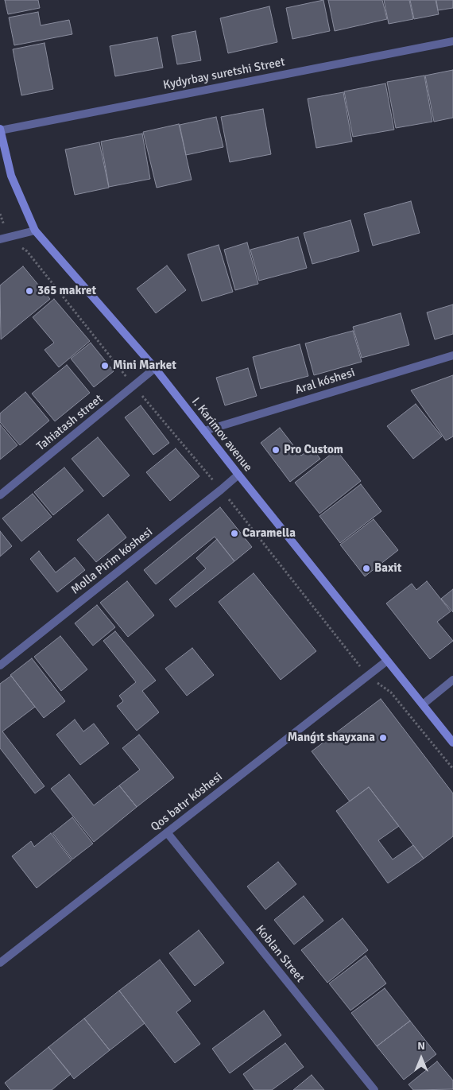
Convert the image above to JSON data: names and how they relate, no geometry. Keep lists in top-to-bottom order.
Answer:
{
  "streets": {
    "street": [
      "Kydyrbay suretshi Street",
      "Aral kóshesi",
      "Tahiatash street",
      "I. Karimov avenue",
      "Molla Pirim kóshesi",
      "Qos batır kóshesi",
      "Koblan Street"
    ]
  },
  "crossings": [
    ["Kydyrbay suretshi Street", "I. Karimov avenue"],
    ["Aral kóshesi", "I. Karimov avenue"],
    ["Tahiatash street", "I. Karimov avenue"],
    ["I. Karimov avenue", "Molla Pirim kóshesi"],
    ["I. Karimov avenue", "Qos batır kóshesi"],
    ["Qos batır kóshesi", "Koblan Street"]
  ],
  "places": [
    "365 makret",
    "Mini Market",
    "Pro Custom",
    "Caramella",
    "Baxit",
    "Manǵıt shayxana"
  ],
  "north": "top"
}
